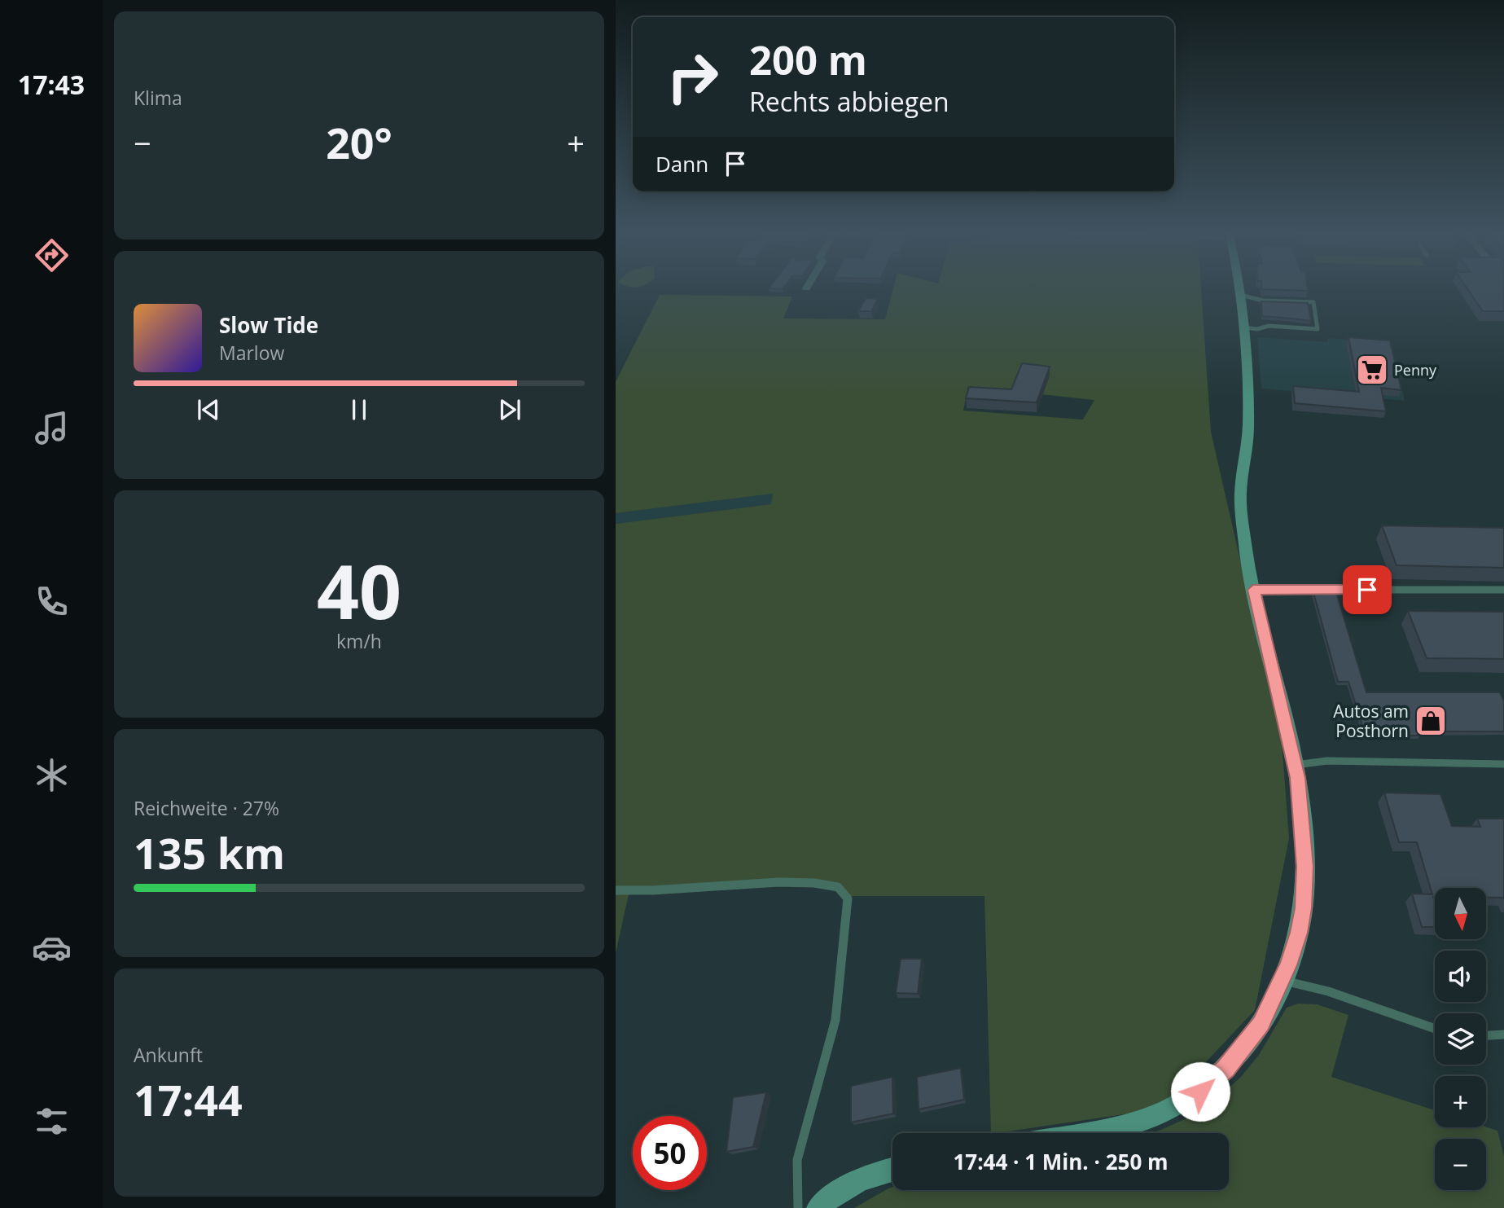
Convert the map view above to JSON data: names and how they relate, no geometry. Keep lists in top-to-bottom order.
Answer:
{
  "places": {
    "supermarket": ["Penny"],
    "shop": ["Autos am Posthorn"]
  },
  "north": "bottom",
  "page": {
    "tabs": "17:43",
    "tile": [
      "Klima",
      ["40", "km/h"],
      ["Reichweite · 27%", "135 km"],
      ["Ankunft", "17:44"]
    ],
    "turn": ["200 m", "Rechts abbiegen"],
    "heat": ["−", "20°", "+"],
    "then": "Dann",
    "song": ["Slow Tide", "Marlow"],
    "map_buttons": ["+", "−"],
    "limit": "50",
    "trip": "17:44 · 1 Min. · 250 m"
  }
}
